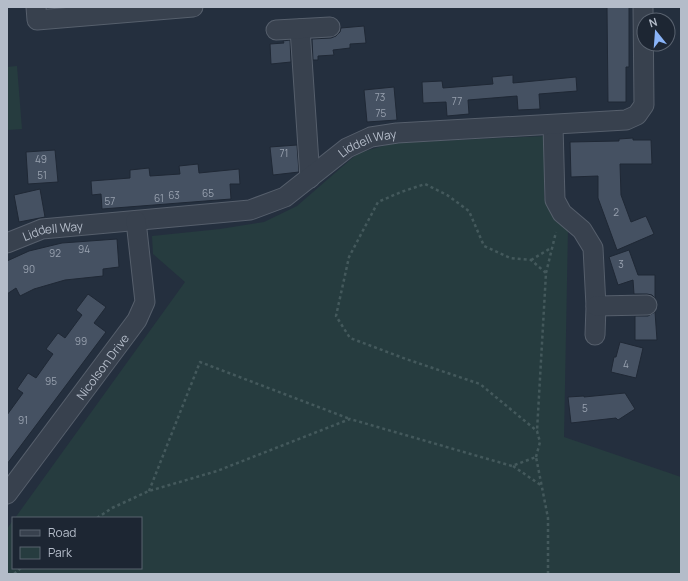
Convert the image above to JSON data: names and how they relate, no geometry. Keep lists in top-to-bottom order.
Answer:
{
  "streets": {
    "street": ["Liddell Way", "Nicolson Drive"]
  },
  "crossings": [
    ["Liddell Way", "Nicolson Drive"]
  ],
  "house_numbers": [
    "73",
    "77",
    "75",
    "71",
    "49",
    "51",
    "65",
    "63",
    "61",
    "57",
    "2",
    "94",
    "92",
    "3",
    "90",
    "99",
    "4",
    "95",
    "5",
    "91"
  ],
  "legend": ["Road", "Park"],
  "north": "top"
}
